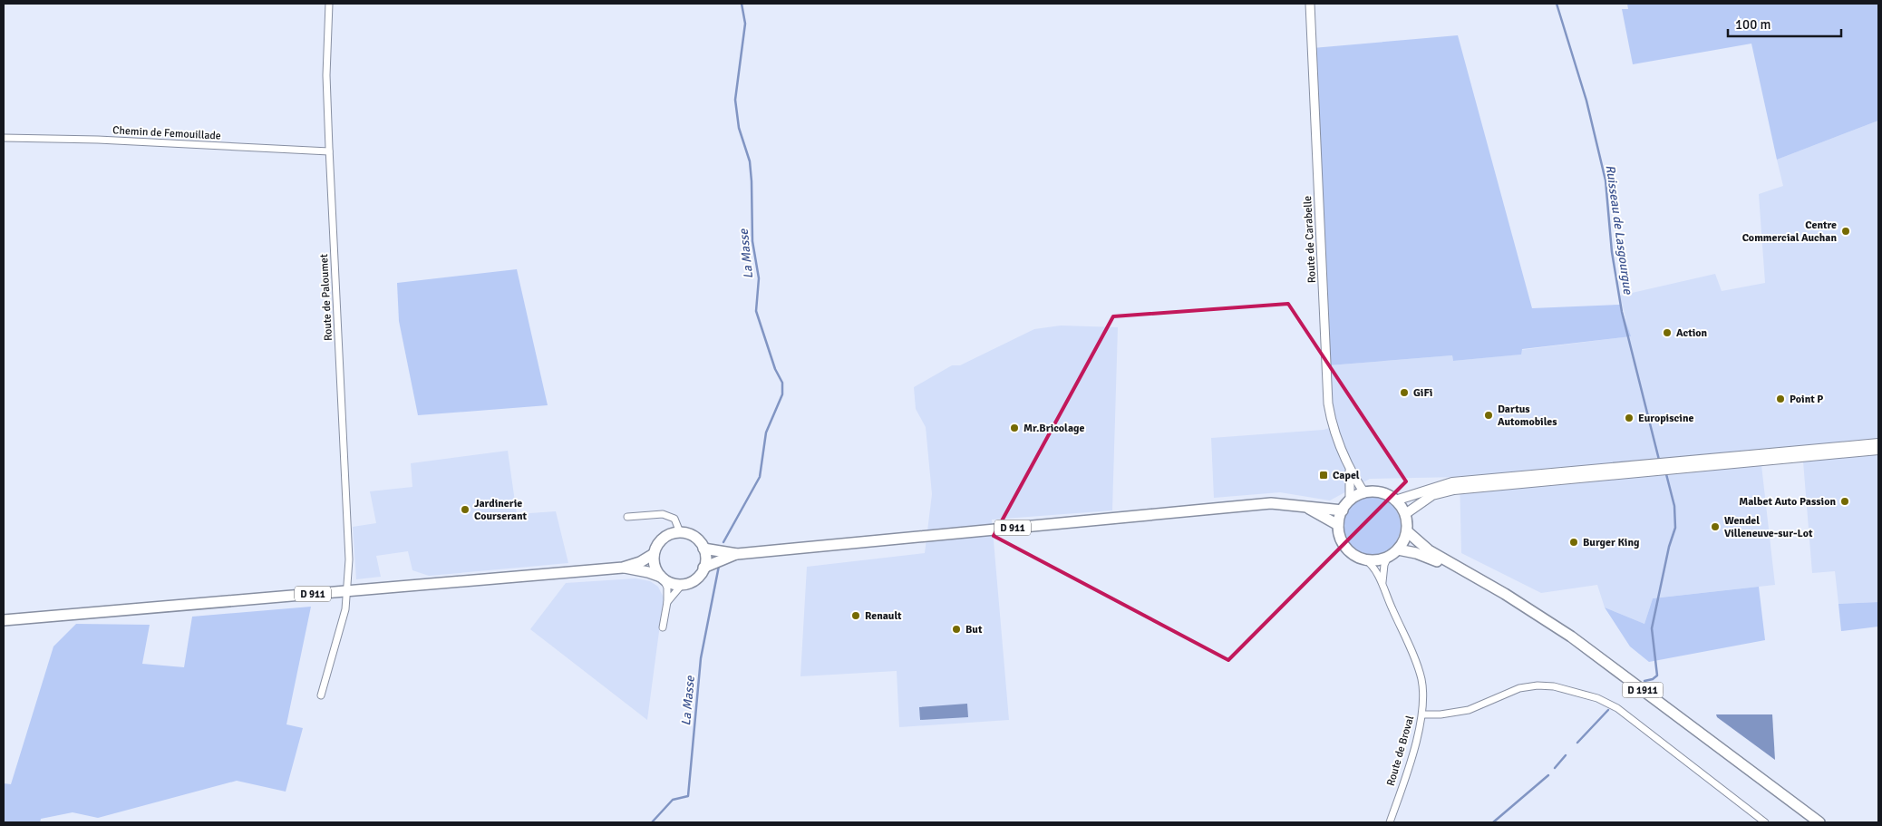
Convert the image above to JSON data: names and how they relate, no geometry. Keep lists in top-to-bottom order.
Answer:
{
  "streets": {
    "main road": ["D 911", "D 1911"],
    "street": [
      "Chemin de Femouillade",
      "Route de Carabelle",
      "Route de Paloumet",
      "Route de Broval"
    ]
  },
  "crossings": [
    ["Chemin de Femouillade", "Route de Paloumet"],
    ["Route de Carabelle", "D 911"],
    ["Route de Carabelle", "D 1911"],
    ["Route de Carabelle", "Route de Broval"],
    ["Route de Paloumet", "D 911"],
    ["D 911", "D 1911"],
    ["D 911", "Route de Broval"],
    ["D 1911", "Route de Broval"]
  ],
  "water": ["Ruisseau de Lasgourgue", "La Masse"],
  "places": {
    "other": [
      "Centre Commercial Auchan",
      "Action",
      "GiFi",
      "Point P",
      "Dartus Automobiles",
      "Europiscine",
      "Mr.Bricolage",
      "Malbet Auto Passion",
      "Jardinerie Courserant",
      "Wendel Villeneuve-sur-Lot",
      "Burger King",
      "Renault",
      "But"
    ],
    "transit": ["Capel"]
  },
  "scale_bar": "100 m"
}
